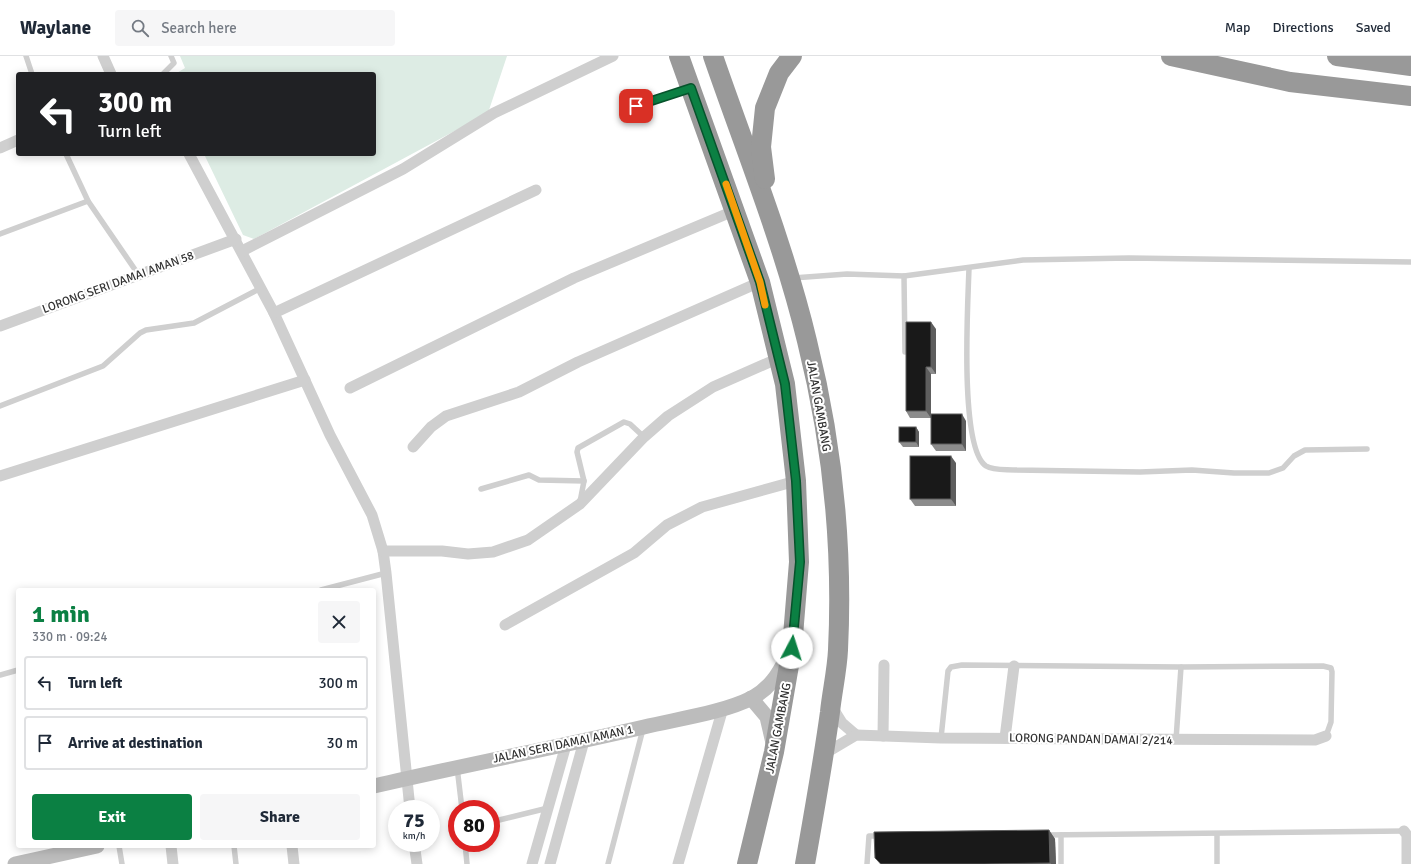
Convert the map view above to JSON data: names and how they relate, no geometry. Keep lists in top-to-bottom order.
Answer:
{
  "streets": {
    "highway": ["JALAN GAMBANG"],
    "street": ["LORONG SERI DAMAI AMAN 58", "LORONG PANDAN DAMAI 2/214", "JALAN SERI DAMAI AMAN 1"]
  },
  "crossings": [
    ["JALAN GAMBANG", "JALAN SERI DAMAI AMAN 1"]
  ],
  "page": {
    "header": "Waylane",
    "search": "Search here",
    "nav": ["Map", "Directions", "Saved"],
    "turn": ["300 m", "Turn left"],
    "heading": ["1 min", "330 m · 09:24"],
    "list": [
      {
        "name": "Turn left",
        "value": "300 m"
      },
      {
        "name": "Arrive at destination",
        "value": "30 m"
      }
    ],
    "buttons": ["Exit", "Share"],
    "speed": "75 km/h",
    "limit": "80"
  }
}
